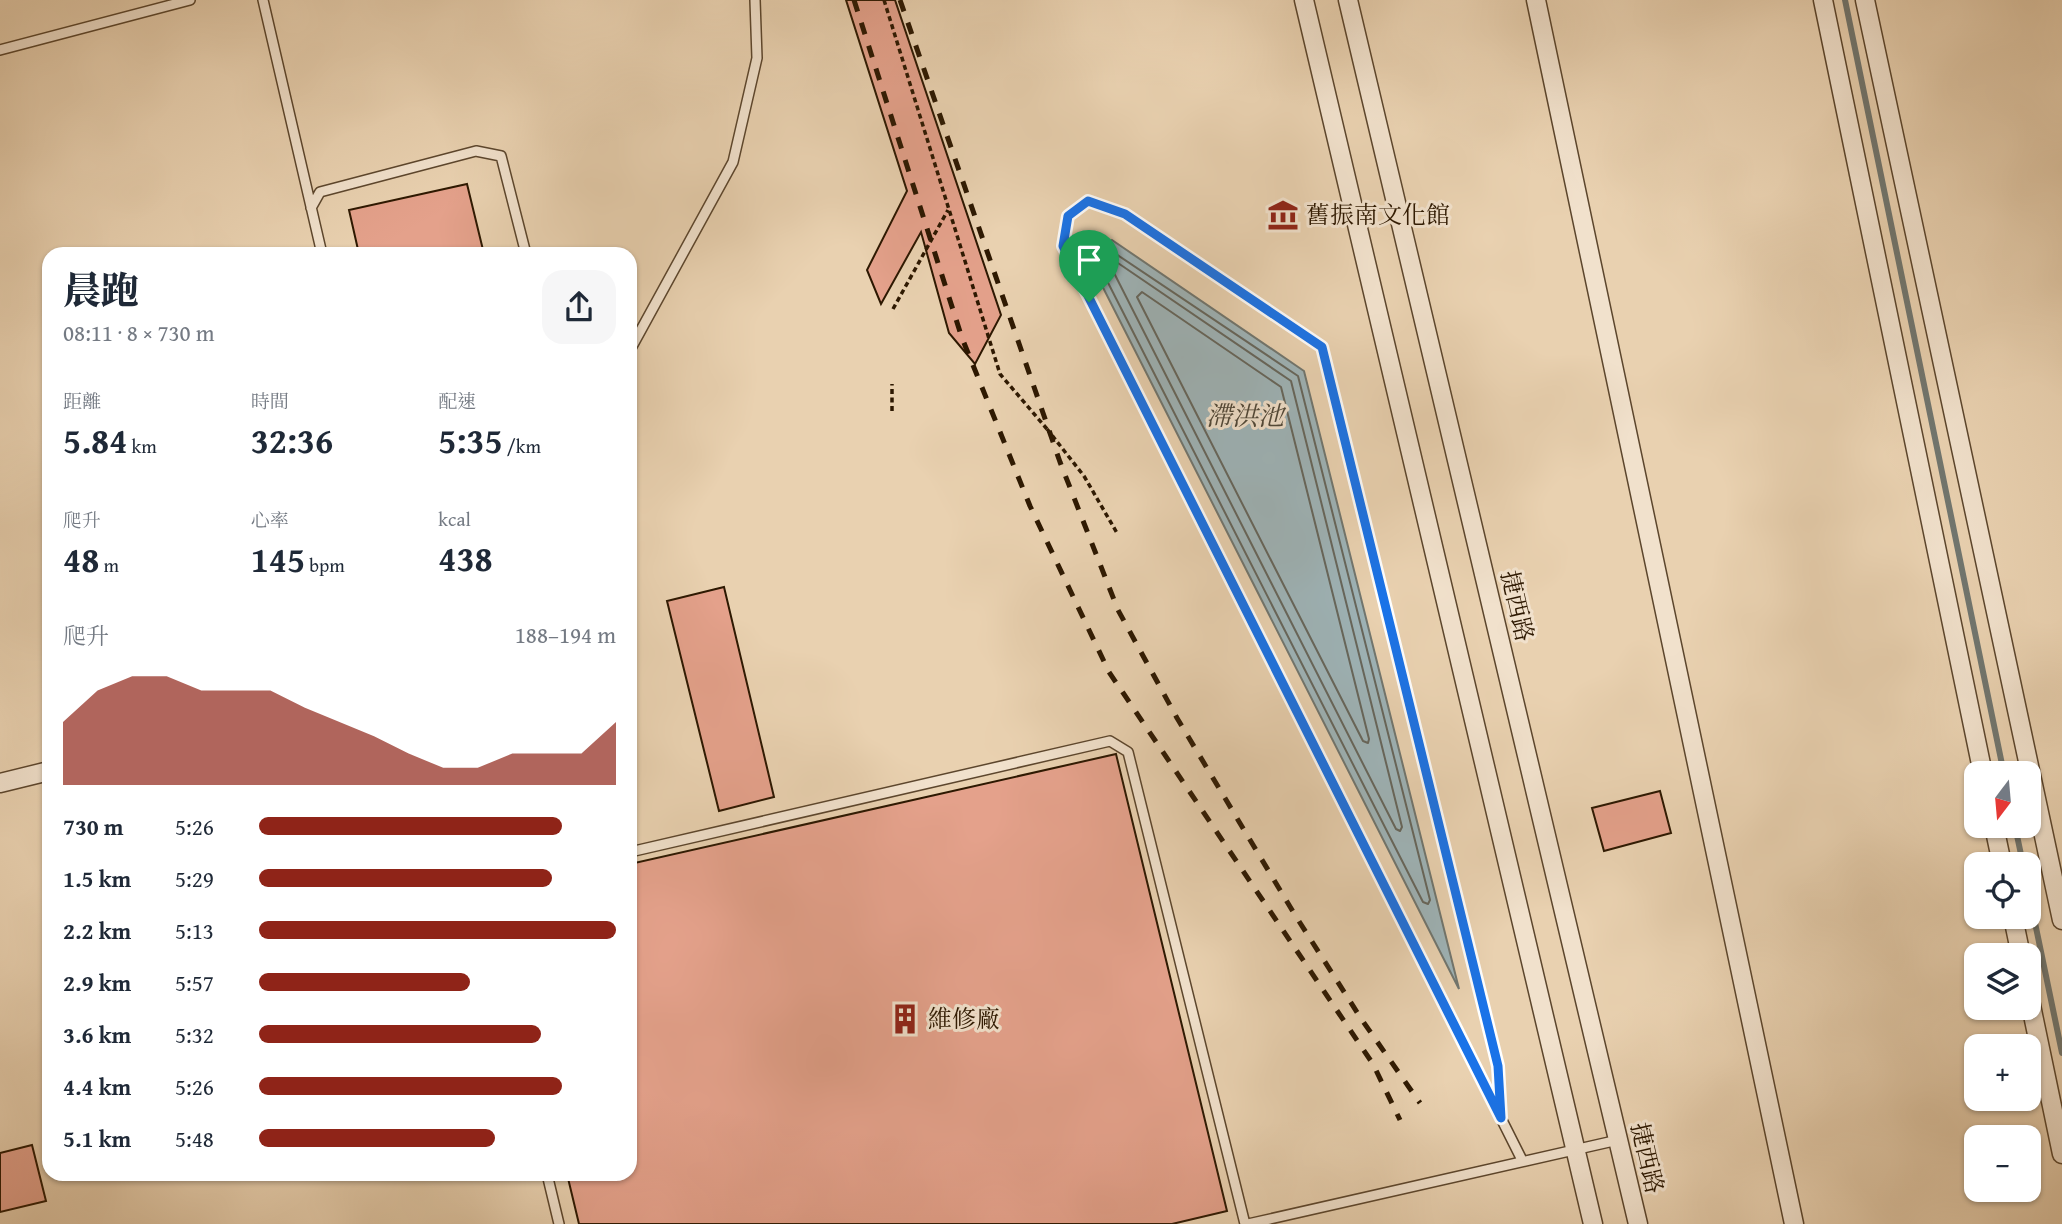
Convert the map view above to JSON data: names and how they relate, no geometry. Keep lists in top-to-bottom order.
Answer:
{
  "streets": {
    "street": ["捷西路"]
  },
  "water": ["滯洪池"],
  "places": {
    "museum": ["舊振南文化館"],
    "building": ["維修廠"]
  },
  "north": "bottom",
  "page": {
    "heading": ["晨跑", "08:11 · 8 × 730 m"],
    "stats": [
      ["距離", "5.84 km"],
      ["時間", "32:36"],
      ["配速", "5:35 /km"],
      ["爬升", "48 m"],
      ["心率", "145 bpm"],
      ["kcal", "438"]
    ],
    "chart": ["爬升", "188–194 m"],
    "map_buttons": ["+", "−"],
    "list": [
      {
        "name": "730 m",
        "note": "5:26"
      },
      {
        "name": "1.5 km",
        "note": "5:29"
      },
      {
        "name": "2.2 km",
        "note": "5:13"
      },
      {
        "name": "2.9 km",
        "note": "5:57"
      },
      {
        "name": "3.6 km",
        "note": "5:32"
      },
      {
        "name": "4.4 km",
        "note": "5:26"
      },
      {
        "name": "5.1 km",
        "note": "5:48"
      }
    ]
  }
}
